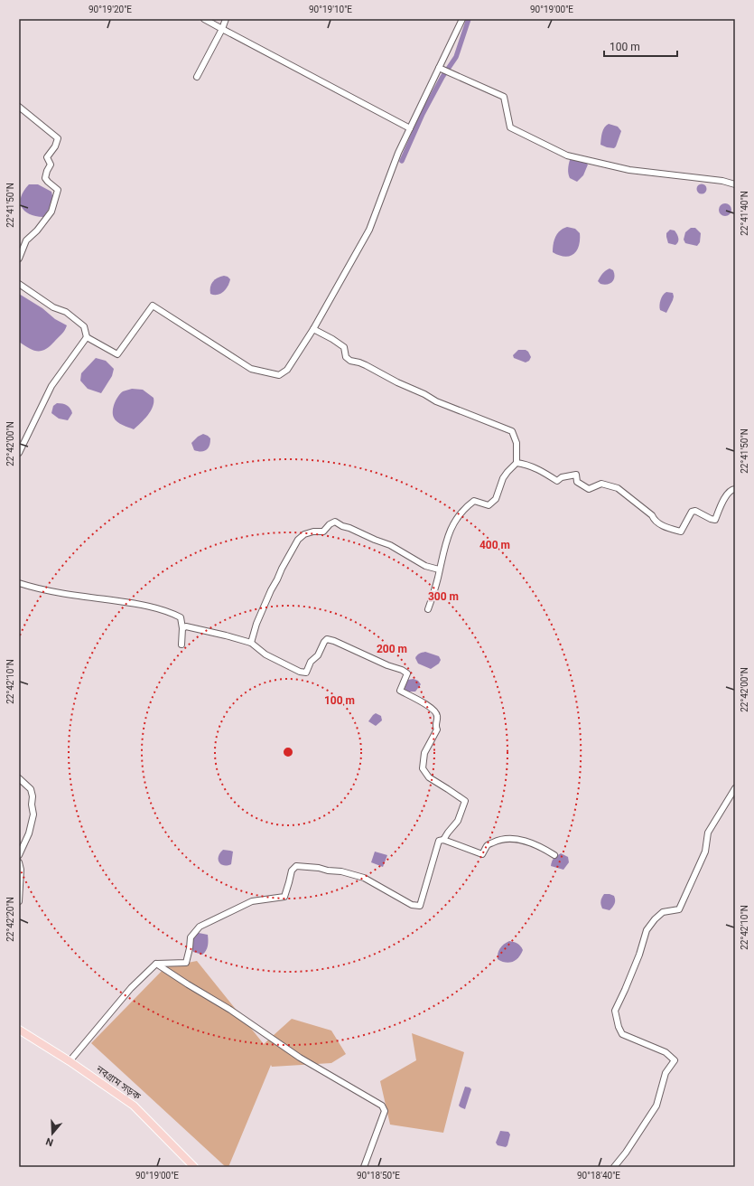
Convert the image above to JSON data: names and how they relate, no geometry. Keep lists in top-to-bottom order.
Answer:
{
  "streets": {
    "main road": ["নবগ্রাম সড়ক"]
  },
  "scale_bar": "100 m",
  "north": "bottom",
  "coordinates": [
    "90°19'20\"E",
    "90°19'10\"E",
    "90°19'00\"E",
    "22°41'50\"N",
    "22°41'40\"N",
    "22°42'00\"N",
    "22°42'10\"N",
    "22°42'20\"N",
    "90°18'50\"E",
    "90°18'40\"E"
  ],
  "rings": [
    "400 m",
    "300 m",
    "200 m",
    "100 m"
  ]
}
